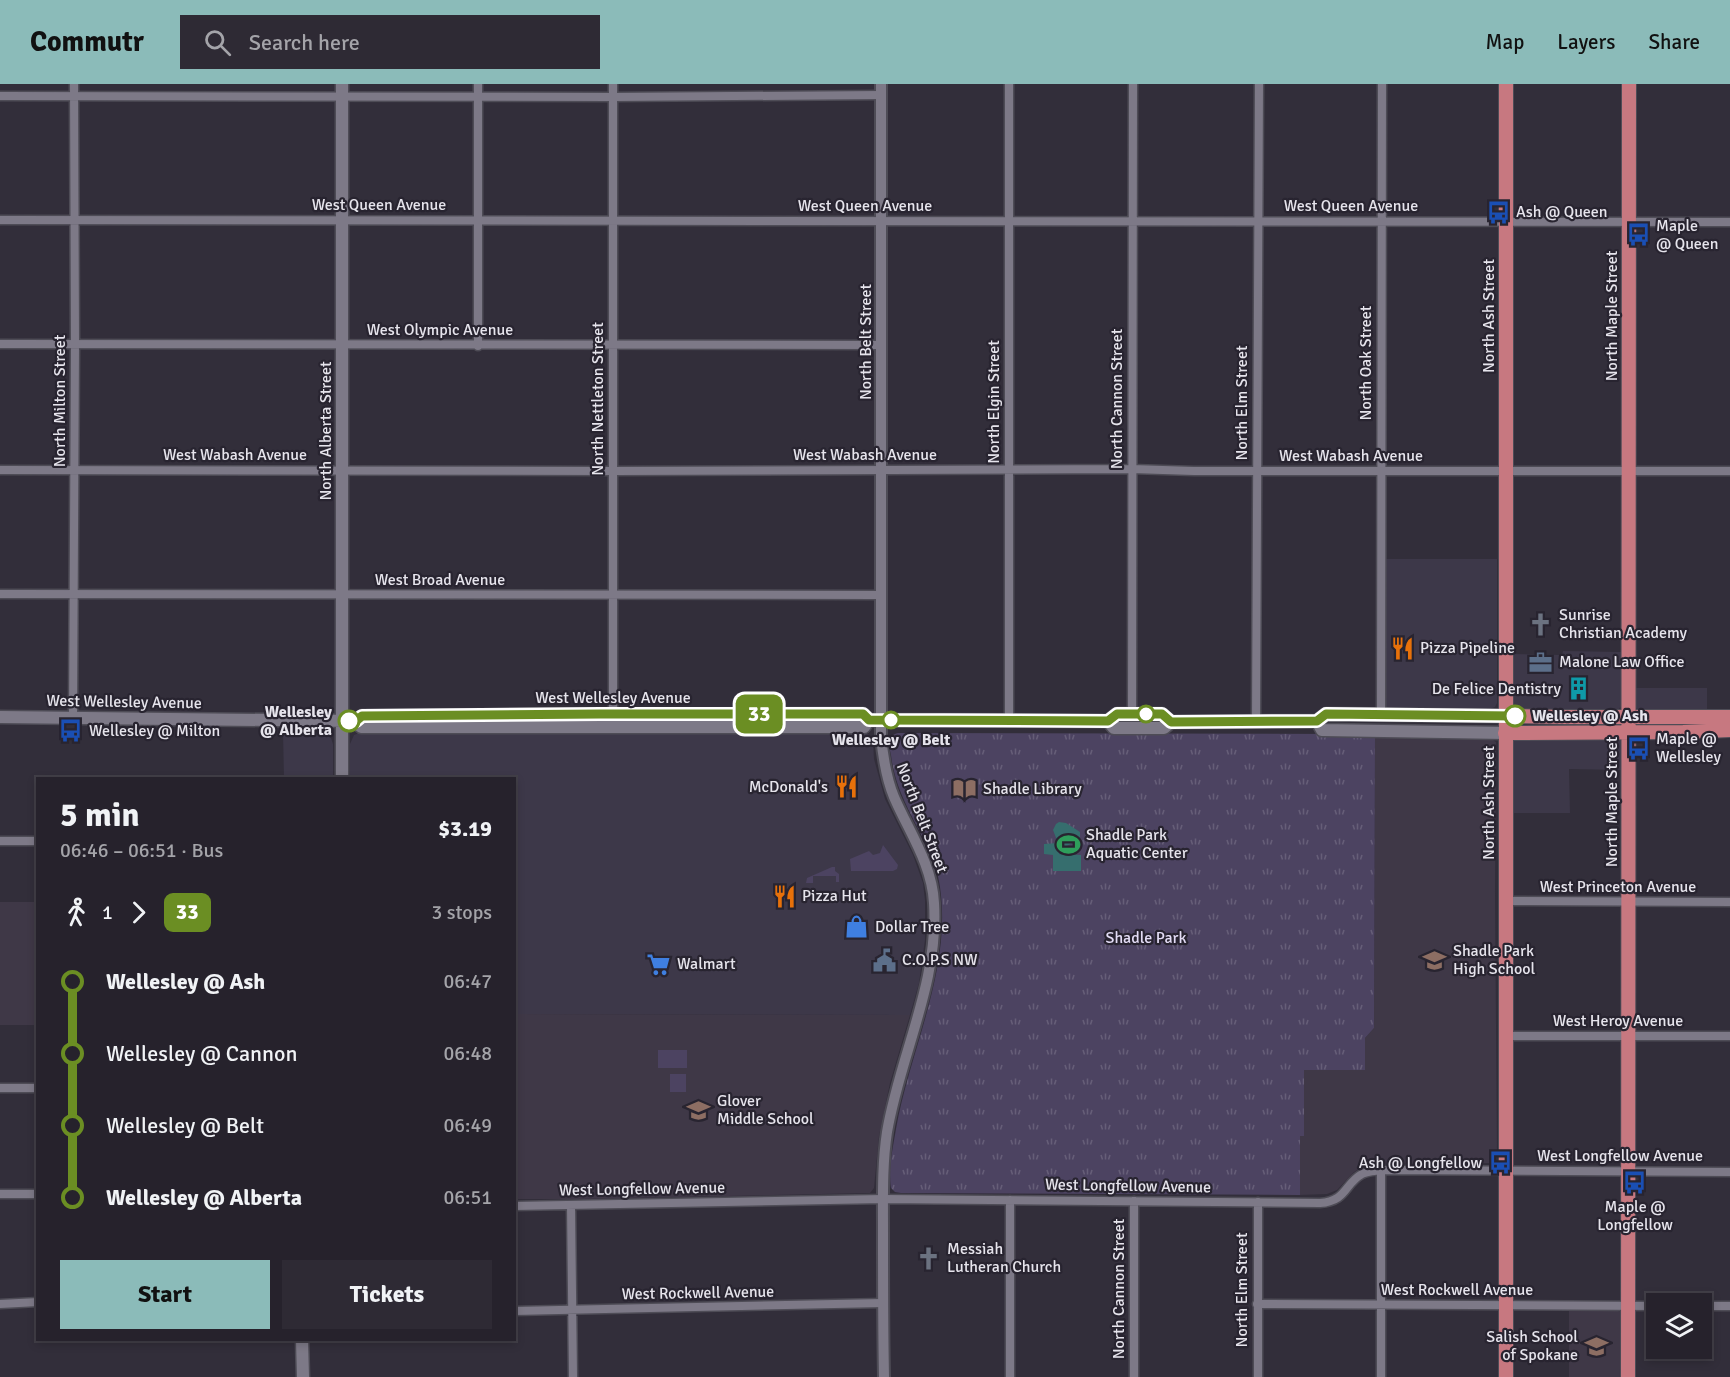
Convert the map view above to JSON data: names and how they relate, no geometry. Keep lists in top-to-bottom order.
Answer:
{
  "streets": {
    "main road": [
      "North Ash Street",
      "North Maple Street",
      "North Alberta Street",
      "West Wellesley Avenue"
    ],
    "street": [
      "West Queen Avenue",
      "West Olympic Avenue",
      "North Belt Street",
      "North Oak Street",
      "North Nettleton Street",
      "North Cannon Street",
      "North Milton Street",
      "North Elgin Street",
      "North Elm Street",
      "West Wabash Avenue",
      "West Broad Avenue",
      "West Princeton Avenue",
      "West Heroy Avenue",
      "West Longfellow Avenue",
      "West Rockwell Avenue"
    ]
  },
  "crossings": [
    ["West Queen Avenue", "North Ash Street"],
    ["West Queen Avenue", "North Maple Street"],
    ["West Queen Avenue", "North Belt Street"],
    ["West Queen Avenue", "North Oak Street"],
    ["West Queen Avenue", "North Nettleton Street"],
    ["West Queen Avenue", "North Cannon Street"],
    ["West Queen Avenue", "North Milton Street"],
    ["West Queen Avenue", "North Elgin Street"],
    ["West Queen Avenue", "North Elm Street"],
    ["West Queen Avenue", "North Alberta Street"],
    ["North Ash Street", "West Wabash Avenue"],
    ["North Ash Street", "West Wellesley Avenue"],
    ["North Ash Street", "West Princeton Avenue"],
    ["North Ash Street", "West Heroy Avenue"],
    ["North Ash Street", "West Longfellow Avenue"],
    ["North Ash Street", "West Rockwell Avenue"],
    ["North Maple Street", "West Wabash Avenue"],
    ["North Maple Street", "West Wellesley Avenue"],
    ["North Maple Street", "West Princeton Avenue"],
    ["North Maple Street", "West Heroy Avenue"],
    ["North Maple Street", "West Longfellow Avenue"],
    ["North Maple Street", "West Rockwell Avenue"],
    ["West Olympic Avenue", "North Belt Street"],
    ["West Olympic Avenue", "North Nettleton Street"],
    ["West Olympic Avenue", "North Milton Street"],
    ["West Olympic Avenue", "North Alberta Street"],
    ["North Belt Street", "West Wabash Avenue"],
    ["North Belt Street", "West Broad Avenue"],
    ["North Belt Street", "West Wellesley Avenue"],
    ["North Belt Street", "West Longfellow Avenue"],
    ["North Belt Street", "West Rockwell Avenue"],
    ["North Oak Street", "West Wabash Avenue"],
    ["North Oak Street", "West Wellesley Avenue"],
    ["North Nettleton Street", "West Wabash Avenue"],
    ["North Nettleton Street", "West Broad Avenue"],
    ["North Nettleton Street", "West Wellesley Avenue"],
    ["North Cannon Street", "West Wabash Avenue"],
    ["North Cannon Street", "West Wellesley Avenue"],
    ["North Cannon Street", "West Longfellow Avenue"],
    ["North Milton Street", "West Wabash Avenue"],
    ["North Milton Street", "West Broad Avenue"],
    ["North Milton Street", "West Wellesley Avenue"],
    ["North Elgin Street", "West Wabash Avenue"],
    ["North Elgin Street", "West Wellesley Avenue"],
    ["North Elm Street", "West Wabash Avenue"],
    ["North Elm Street", "West Wellesley Avenue"],
    ["North Elm Street", "West Longfellow Avenue"],
    ["North Elm Street", "West Rockwell Avenue"],
    ["North Alberta Street", "West Wabash Avenue"],
    ["North Alberta Street", "West Broad Avenue"],
    ["North Alberta Street", "West Wellesley Avenue"]
  ],
  "parks": ["Shadle Park"],
  "places": {
    "bus stop": [
      "Ash @ Queen",
      "Maple @ Queen",
      "Wellesley @ Milton",
      "Maple @ Wellesley",
      "Ash @ Longfellow",
      "Maple @ Longfellow"
    ],
    "church": ["Sunrise Christian Academy", "Messiah Lutheran Church"],
    "restaurant": ["Pizza Pipeline", "McDonald's", "Pizza Hut"],
    "office": ["Malone Law Office"],
    "building": ["De Felice Dentistry"],
    "other": ["Wellesley @ Ash", "Wellesley @ Belt", "Wellesley @ Alberta"],
    "library": ["Shadle Library"],
    "sports": ["Shadle Park Aquatic Center"],
    "shop": ["Dollar Tree"],
    "public building": ["C.O.P.S NW"],
    "school or university": ["Shadle Park High School", "Glover Middle School", "Salish School of Spokane"],
    "supermarket": ["Walmart"]
  },
  "lines": ["bus line 33"],
  "page": {
    "header": "Commutr",
    "search": "Search here",
    "nav": ["Map", "Layers", "Share"],
    "on_map": "33",
    "heading": ["5 min", "06:46 – 06:51 · Bus", "$3.19"],
    "legs": ["1", "33", "3 stops"],
    "list": [
      {
        "name": "Wellesley @ Ash",
        "value": "06:47"
      },
      {
        "name": "Wellesley @ Cannon",
        "value": "06:48"
      },
      {
        "name": "Wellesley @ Belt",
        "value": "06:49"
      },
      {
        "name": "Wellesley @ Alberta",
        "value": "06:51"
      }
    ],
    "buttons": ["Start", "Tickets"]
  }
}
